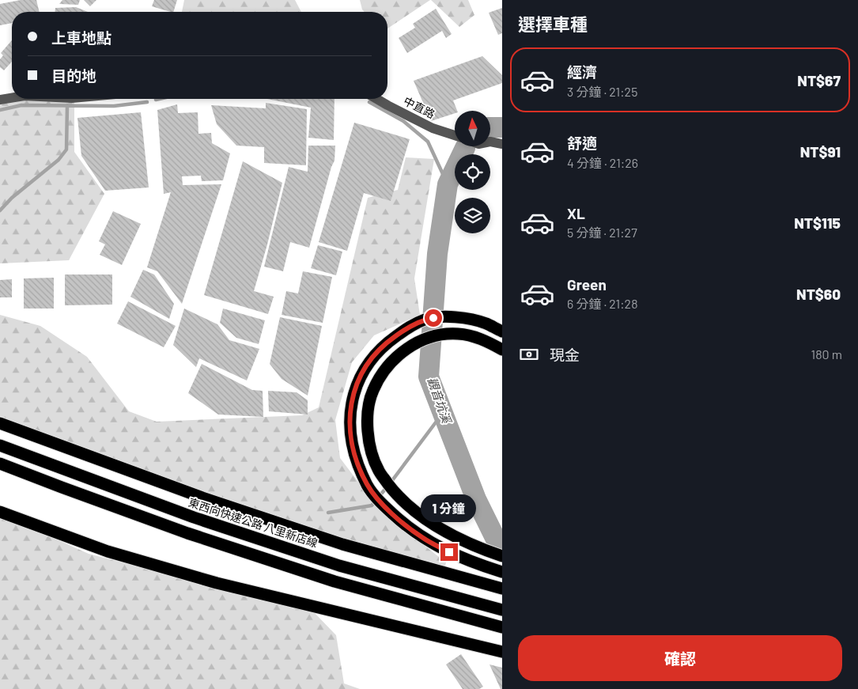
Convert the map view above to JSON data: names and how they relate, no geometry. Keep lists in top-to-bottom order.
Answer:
{
  "streets": {
    "highway": ["東西向快速公路 八里新店線"],
    "street": ["中直路"]
  },
  "water": ["觀音坑溪"],
  "north": "top",
  "page": {
    "heading": "選擇車種",
    "banner": ["上車地點", "目的地"],
    "list": [
      {
        "name": "經濟",
        "note": "3 分鐘 · 21:25",
        "value": "NT$67"
      },
      {
        "name": "舒適",
        "note": "4 分鐘 · 21:26",
        "value": "NT$91"
      },
      {
        "name": "XL",
        "note": "5 分鐘 · 21:27",
        "value": "NT$115"
      },
      {
        "name": "Green",
        "note": "6 分鐘 · 21:28",
        "value": "NT$60"
      }
    ],
    "pay": ["現金", "180 m"],
    "bubble": "1 分鐘",
    "buttons": "確認"
  }
}
